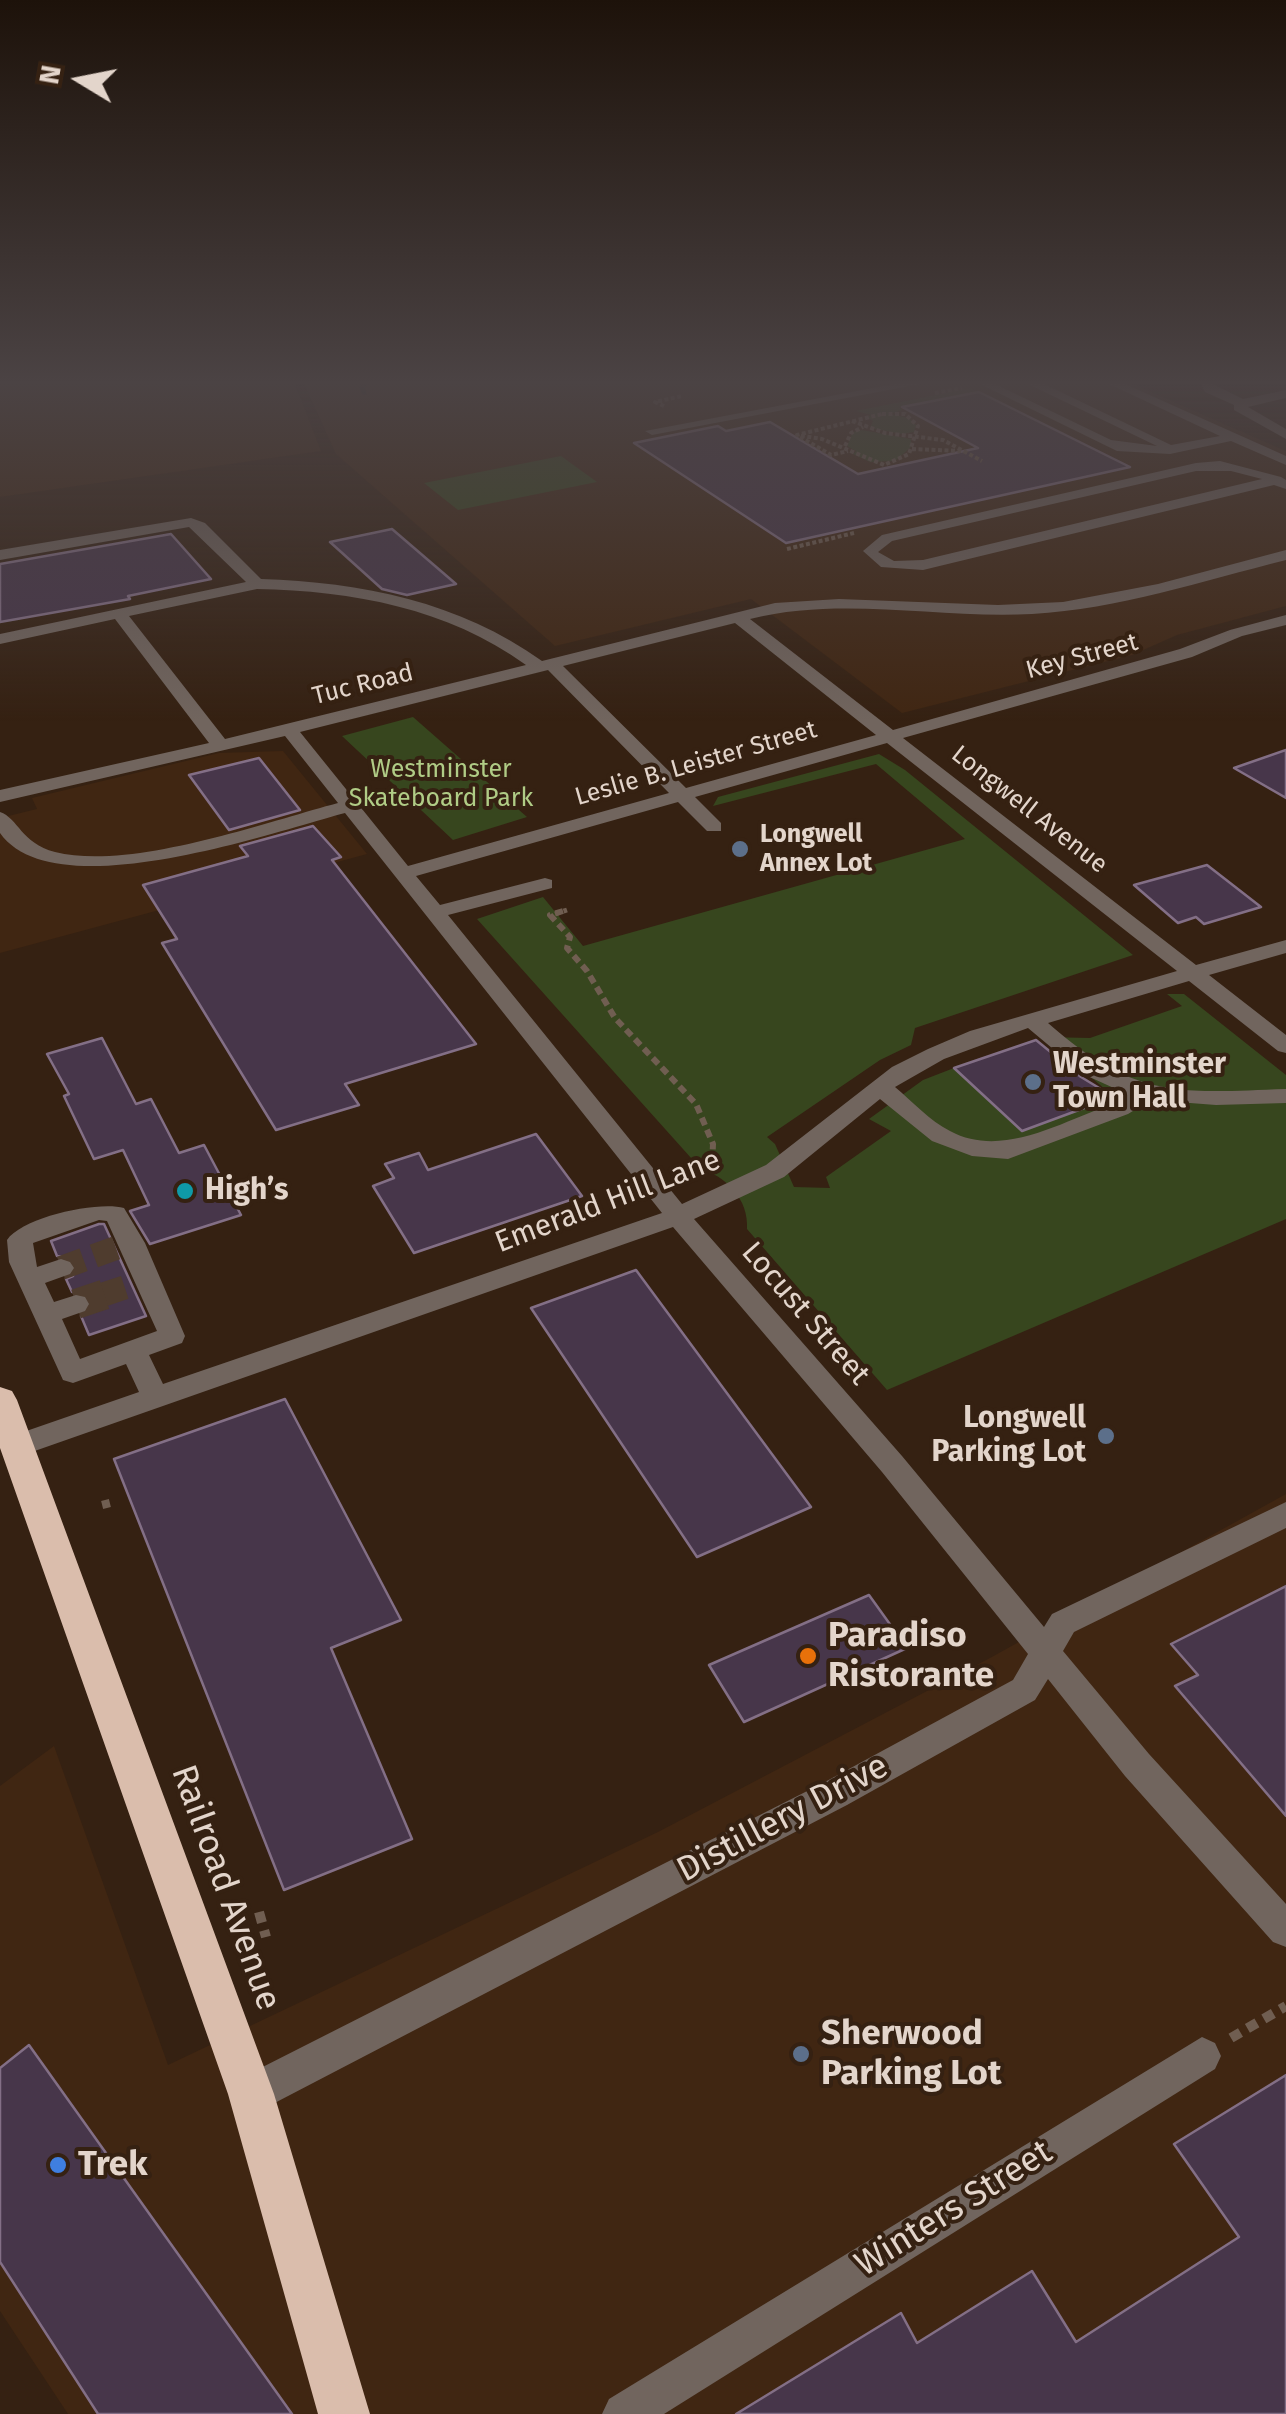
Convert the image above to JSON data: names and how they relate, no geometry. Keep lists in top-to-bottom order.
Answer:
{
  "streets": {
    "highway": ["Railroad Avenue"],
    "street": [
      "Key Street",
      "Tuc Road",
      "Leslie B. Leister Street",
      "Longwell Avenue",
      "Emerald Hill Lane",
      "Locust Street",
      "Distillery Drive",
      "Winters Street"
    ]
  },
  "crossings": [
    ["Key Street", "Leslie B. Leister Street"],
    ["Key Street", "Longwell Avenue"],
    ["Tuc Road", "Longwell Avenue"],
    ["Tuc Road", "Locust Street"],
    ["Leslie B. Leister Street", "Longwell Avenue"],
    ["Leslie B. Leister Street", "Locust Street"],
    ["Longwell Avenue", "Emerald Hill Lane"],
    ["Emerald Hill Lane", "Locust Street"],
    ["Emerald Hill Lane", "Railroad Avenue"],
    ["Locust Street", "Distillery Drive"],
    ["Distillery Drive", "Railroad Avenue"]
  ],
  "parks": ["Westminster Skateboard Park"],
  "places": [
    "Longwell Annex Lot",
    "Westminster Town Hall",
    "High’s",
    "Longwell Parking Lot",
    "Paradiso Ristorante",
    "Sherwood Parking Lot",
    "Trek"
  ],
  "north": "left"
}
